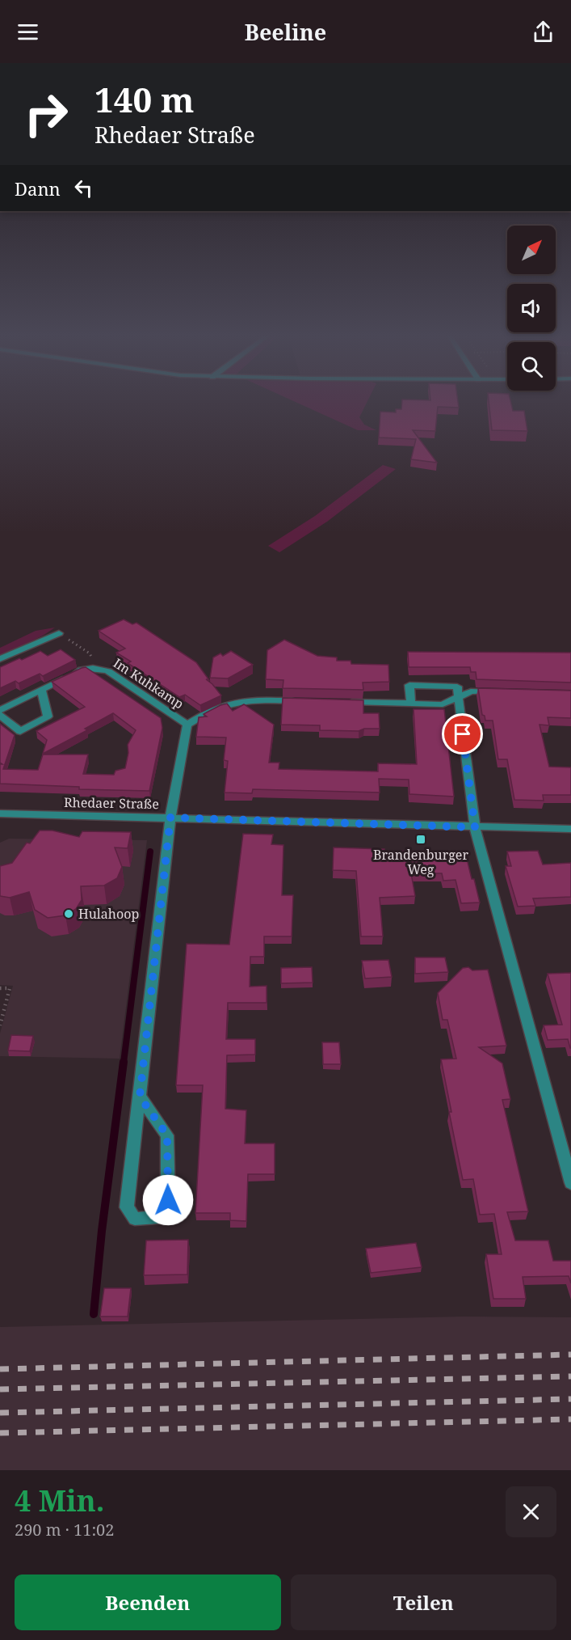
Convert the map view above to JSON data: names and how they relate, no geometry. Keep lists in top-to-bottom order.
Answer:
{
  "streets": {
    "street": ["Im Kuhkamp", "Rhedaer Straße"]
  },
  "crossings": [
    ["Im Kuhkamp", "Rhedaer Straße"]
  ],
  "places": {
    "transit": ["Brandenburger Weg"],
    "other": ["Hulahoop"]
  },
  "north": "top right",
  "page": {
    "header": "Beeline",
    "turn": ["140 m", "Rhedaer Straße"],
    "then": "Dann",
    "heading": ["4 Min.", "290 m · 11:02"],
    "buttons": ["Beenden", "Teilen"]
  }
}
